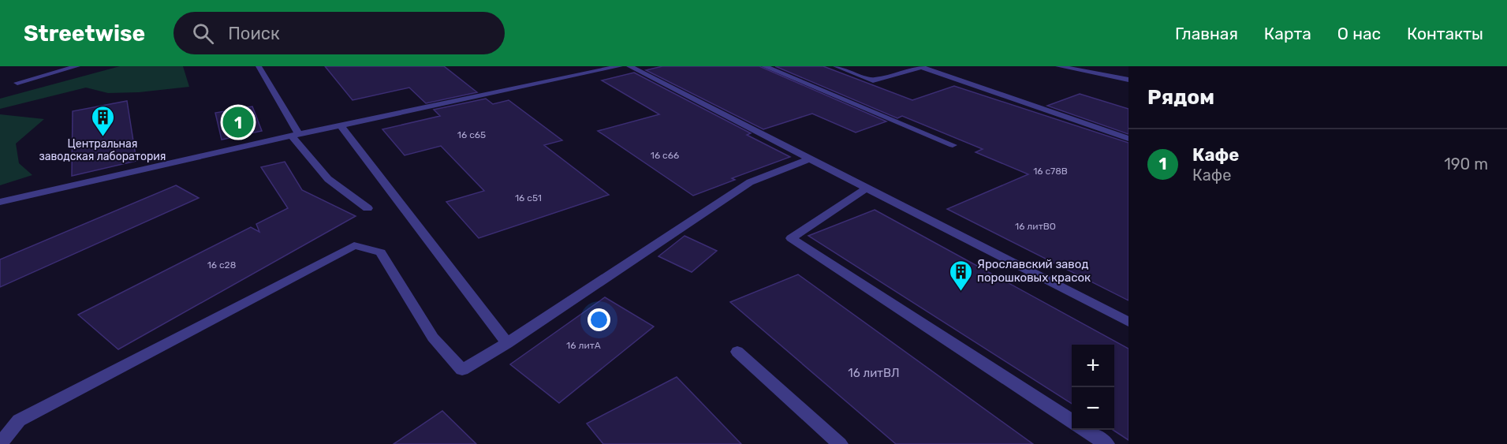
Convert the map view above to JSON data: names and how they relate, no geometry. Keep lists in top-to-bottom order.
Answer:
{
  "places": {
    "building": ["Центральная заводская лаборатория", "Ярославский завод порошковых красок"]
  },
  "house_numbers": [
    "16 с65",
    "16 с66",
    "16 с78В",
    "16 с51",
    "16 литВО",
    "16 с28",
    "16 литА",
    "16 литВЛ"
  ],
  "page": {
    "header": "Streetwise",
    "search": "Поиск",
    "nav": [
      "Главная",
      "Карта",
      "О нас",
      "Контакты"
    ],
    "heading": "Рядом",
    "pins": "1",
    "list": [
      {
        "mark": "1",
        "name": "Кафе",
        "note": "Кафе",
        "value": "190 m"
      }
    ],
    "map_buttons": ["+", "−"]
  }
}
